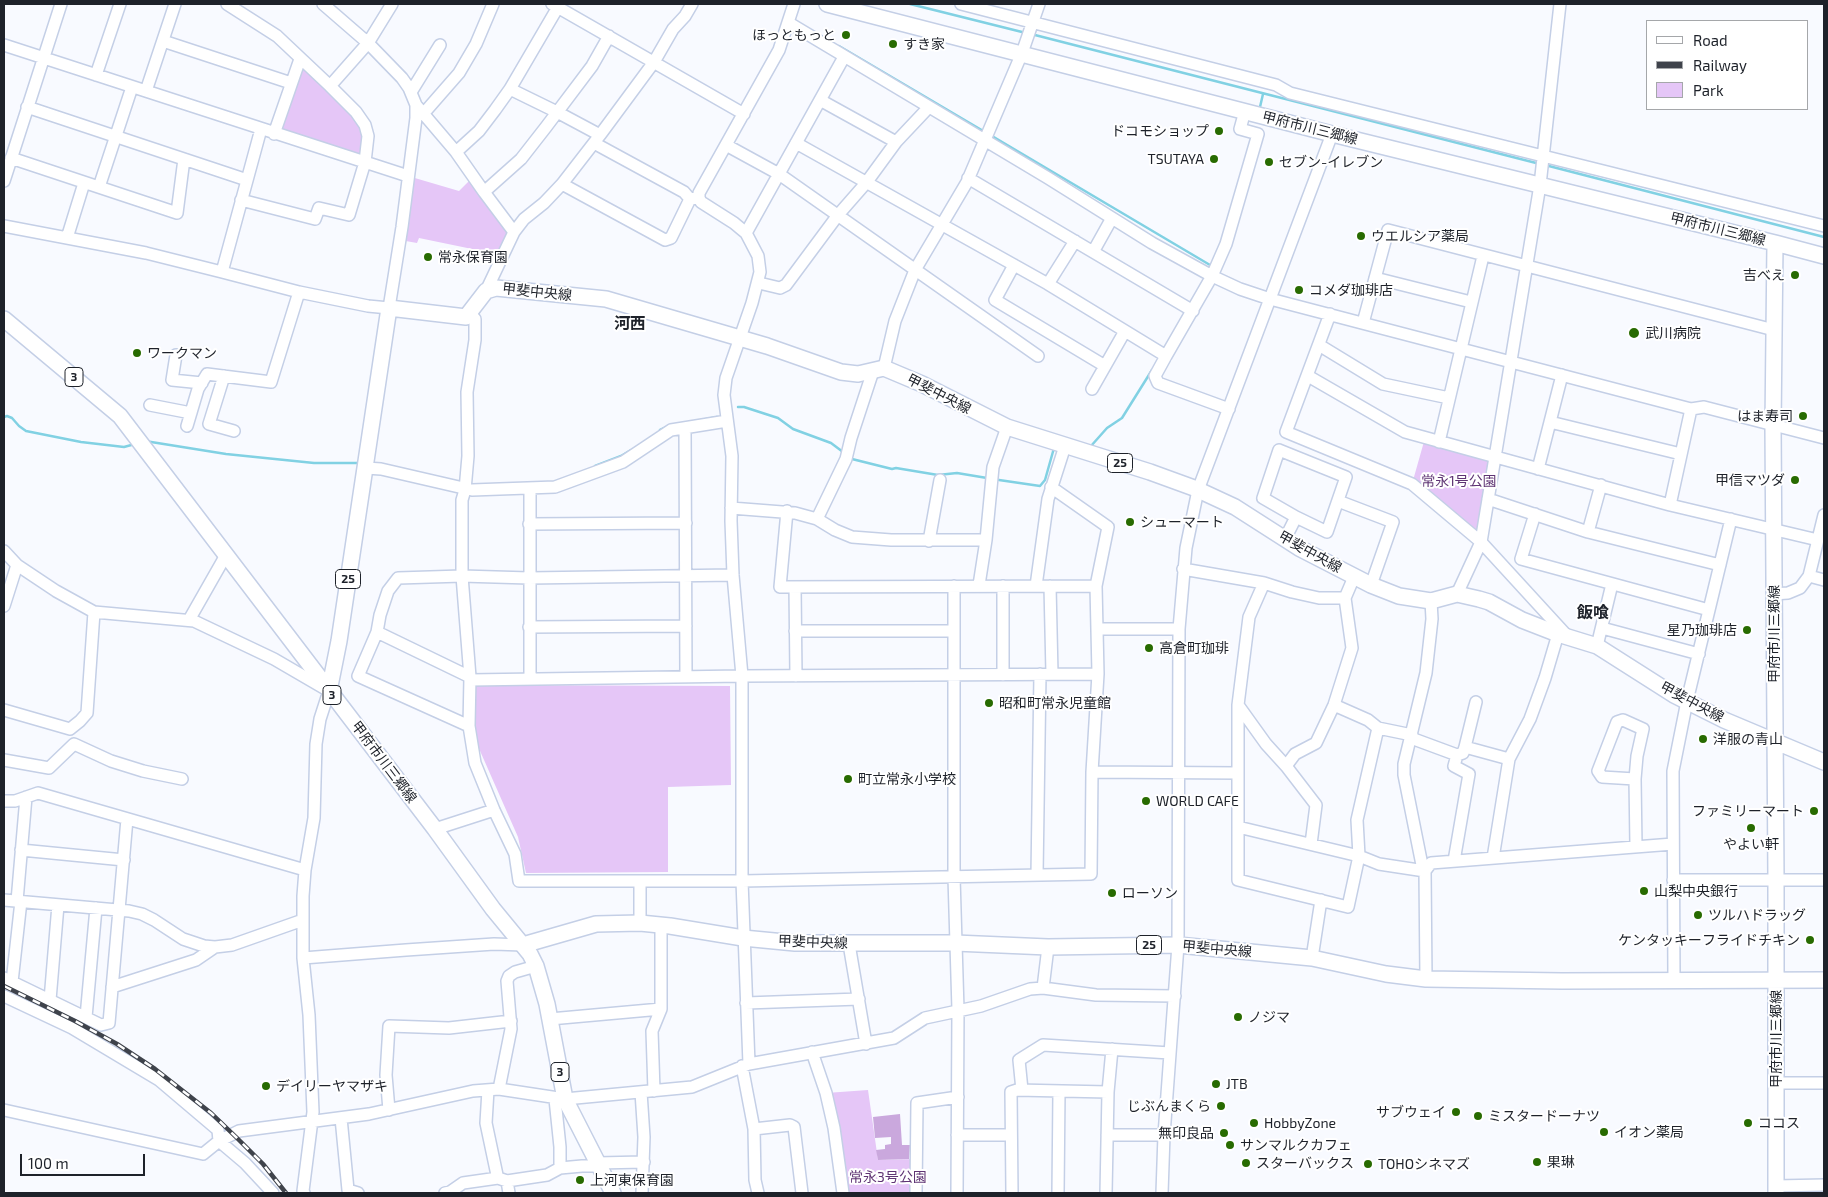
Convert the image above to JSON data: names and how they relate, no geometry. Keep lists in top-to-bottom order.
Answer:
{
  "streets": {
    "main road": [
      "甲府市川三郷線",
      "甲斐中央線",
      "3",
      "25"
    ]
  },
  "crossings": [
    ["甲府市川三郷線", "甲斐中央線"],
    ["甲府市川三郷線", "25"]
  ],
  "districts": ["河西", "飯喰"],
  "parks": ["常永1号公園", "常永3号公園"],
  "places": [
    "ほっともっと",
    "すき家",
    "ドコモショップ",
    "TSUTAYA",
    "セブン-イレブン",
    "ウエルシア薬局",
    "常永保育園",
    "吉べえ",
    "コメダ珈琲店",
    "武川病院",
    "ワークマン",
    "はま寿司",
    "甲信マツダ",
    "シューマート",
    "星乃珈琲店",
    "高倉町珈琲",
    "昭和町常永児童館",
    "洋服の青山",
    "町立常永小学校",
    "WORLD CAFE",
    "ファミリーマート",
    "やよい軒",
    "山梨中央銀行",
    "ローソン",
    "ツルハドラッグ",
    "ケンタッキーフライドチキン",
    "ノジマ",
    "JTB",
    "デイリーヤマザキ",
    "じぶんまくら",
    "サブウェイ",
    "ミスタードーナツ",
    "HobbyZone",
    "ココス",
    "イオン薬局",
    "無印良品",
    "サンマルクカフェ",
    "果琳",
    "スターバックス",
    "TOHOシネマズ",
    "上河東保育園"
  ],
  "legend": ["Road", "Railway", "Park"],
  "scale_bar": "100 m"
}
